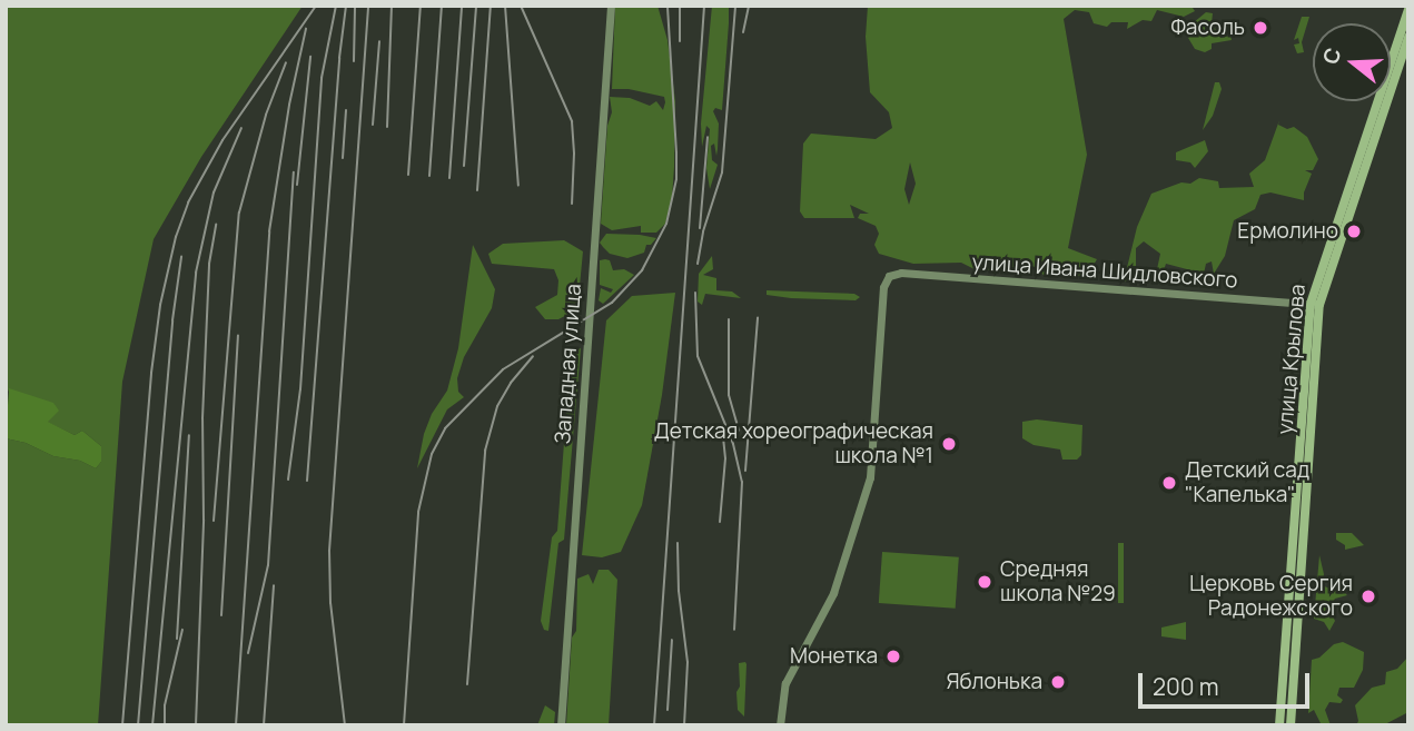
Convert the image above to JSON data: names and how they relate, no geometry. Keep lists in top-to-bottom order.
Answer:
{
  "streets": {
    "main road": ["улица Крылова"],
    "street": ["улица Ивана Шидловского", "Западная улица"]
  },
  "crossings": [
    ["улица Ивана Шидловского", "улица Крылова"]
  ],
  "places": [
    "Фасоль",
    "Ермолино",
    "Детская хореографическая школа №1",
    "Детский сад \"Капелька\"",
    "Средняя школа №29",
    "Церковь Сергия Радонежского",
    "Монетка",
    "Яблонька"
  ],
  "scale_bar": "200 m",
  "north": "left"
}
